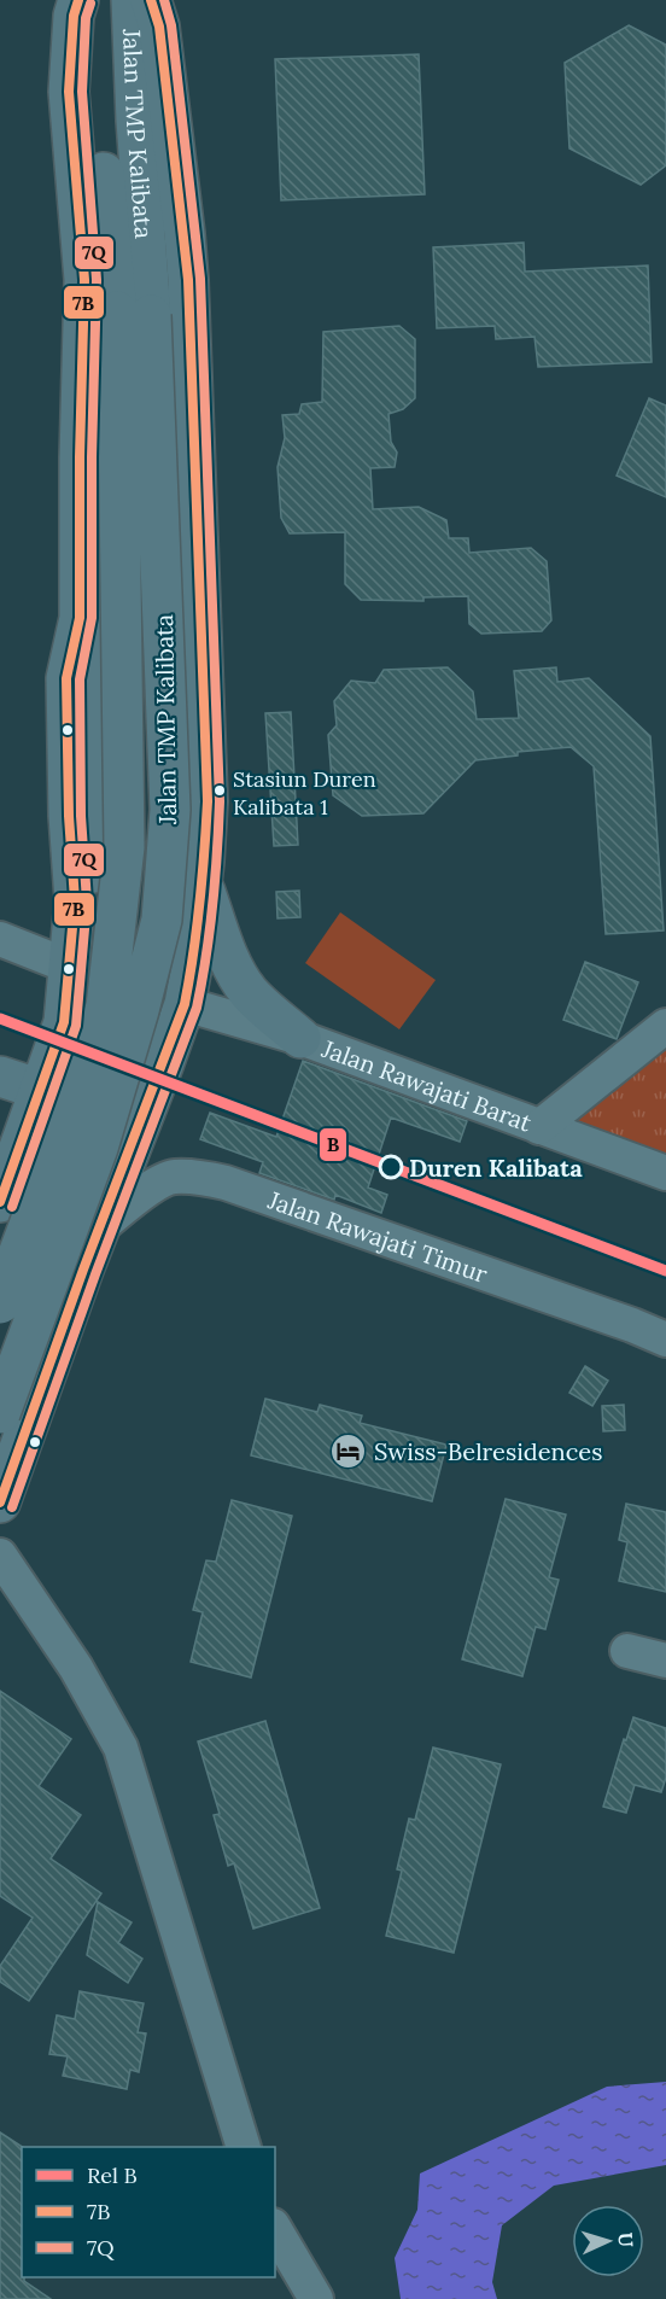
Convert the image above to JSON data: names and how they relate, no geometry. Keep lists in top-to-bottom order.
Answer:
{
  "streets": {
    "main road": ["Jalan TMP Kalibata"],
    "street": ["Jalan Rawajati Barat", "Jalan Rawajati Timur"]
  },
  "places": {
    "other": ["Stasiun Duren Kalibata 1", "Duren Kalibata"],
    "hotel": ["Swiss-Belresidences"]
  },
  "lines": ["transit line 7B", "transit line 7Q", "rail line B"],
  "legend": ["Rel B", "7B", "7Q"],
  "north": "right"
}
